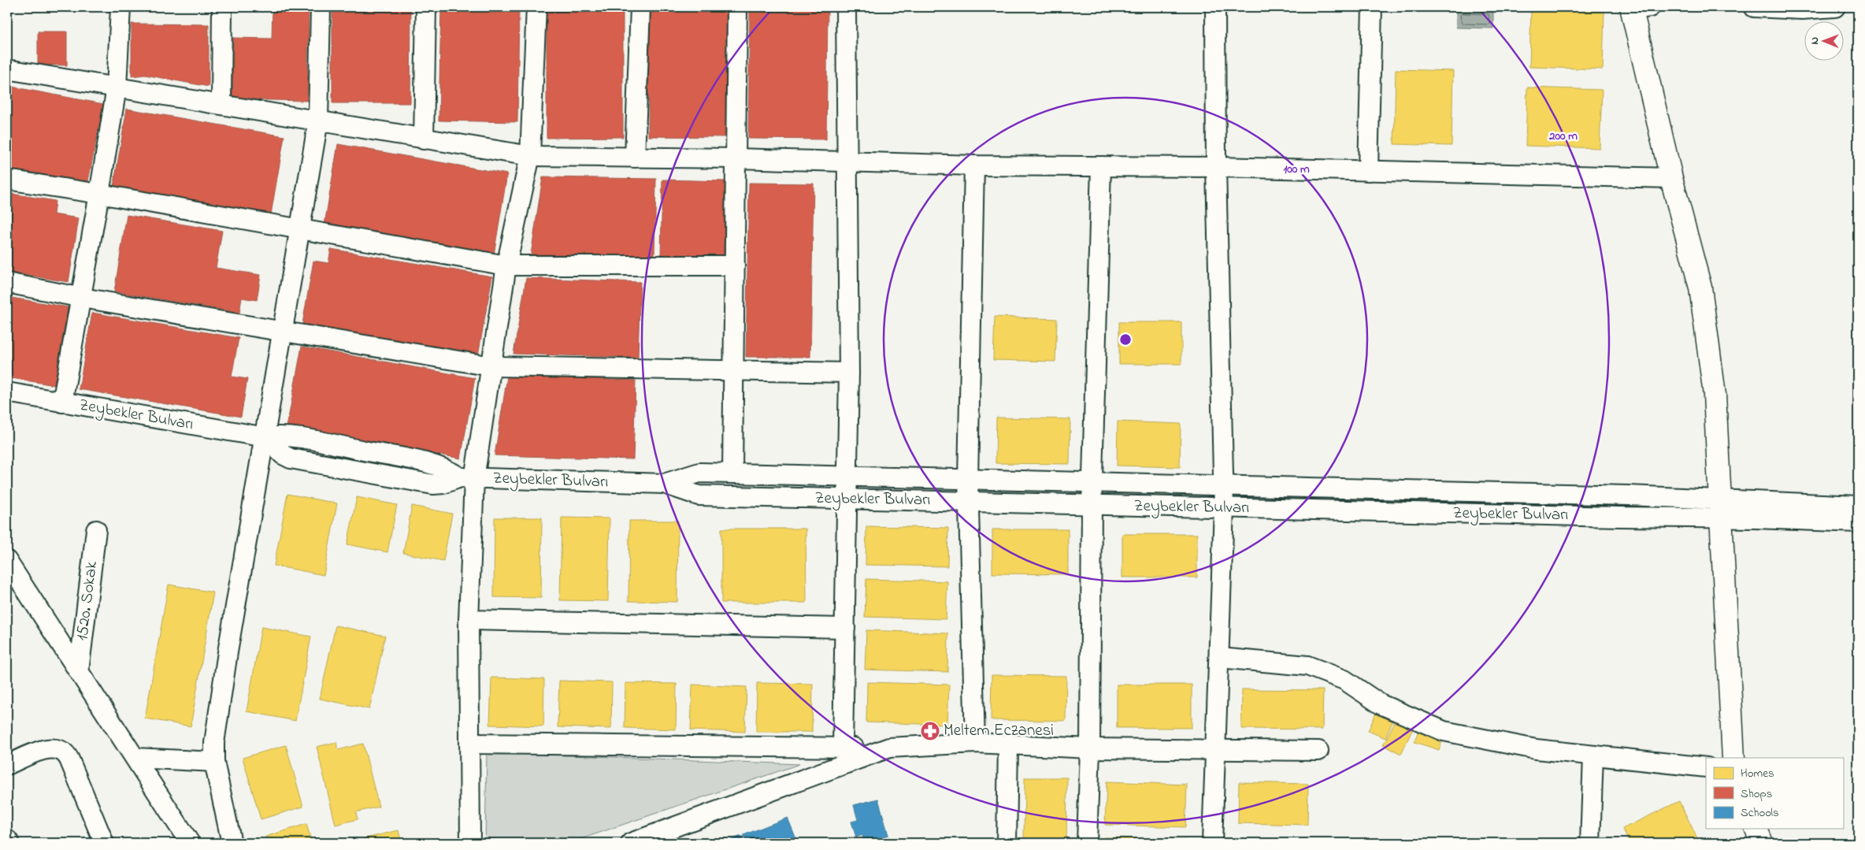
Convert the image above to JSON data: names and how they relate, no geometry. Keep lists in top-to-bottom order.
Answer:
{
  "streets": {
    "street": ["Zeybekler Bulvarı", "1520. Sokak"]
  },
  "places": {
    "pharmacy": ["Meltem Eczanesi"]
  },
  "legend": ["Homes", "Shops", "Schools"],
  "north": "left",
  "rings": ["200 m", "100 m"]
}
